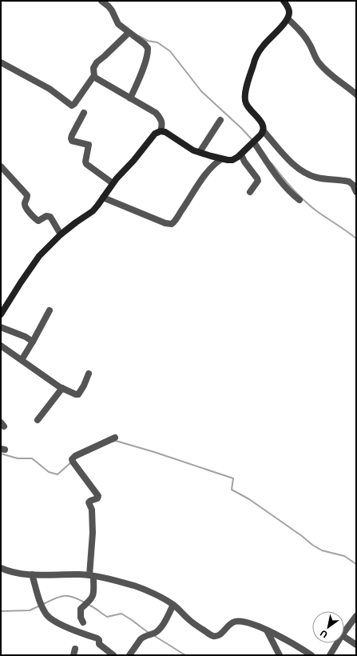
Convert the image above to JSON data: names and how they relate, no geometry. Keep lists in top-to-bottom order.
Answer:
{
  "north": "bottom left"
}
